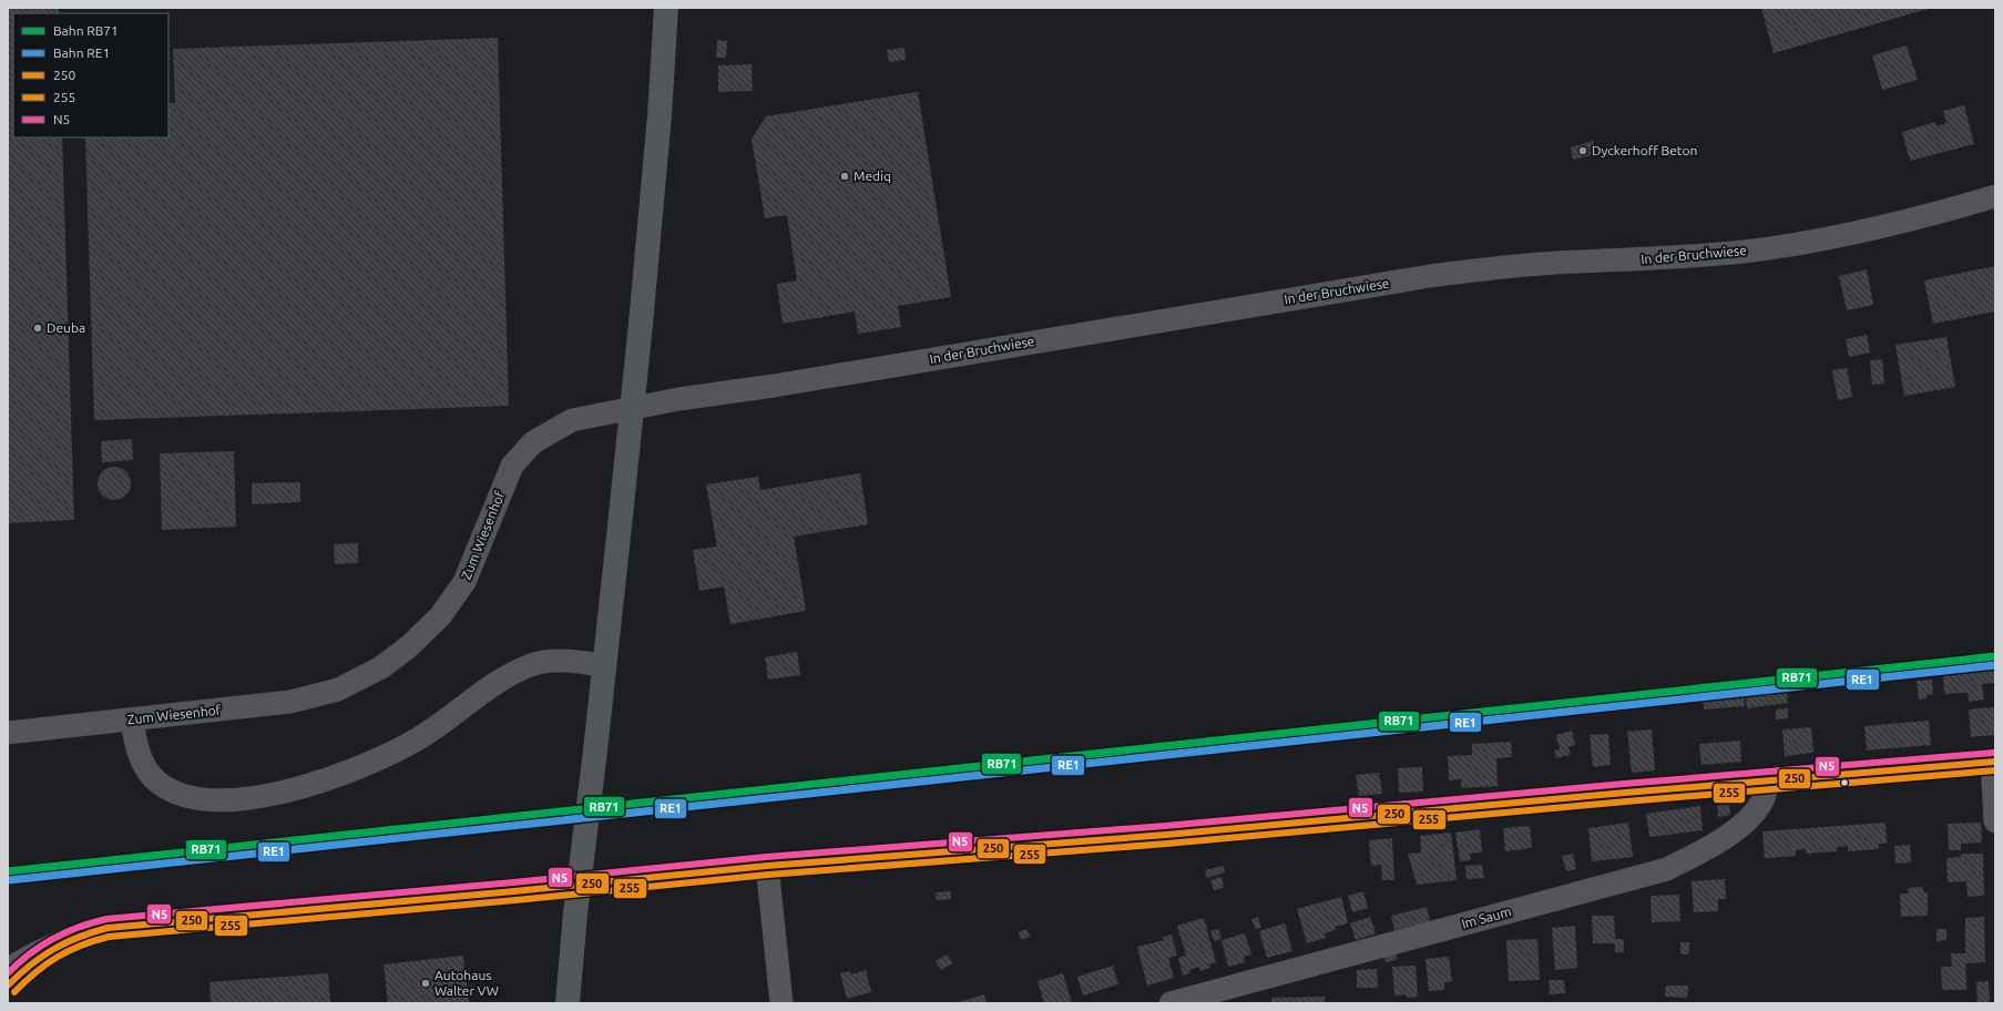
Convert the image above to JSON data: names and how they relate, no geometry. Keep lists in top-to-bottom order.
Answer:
{
  "streets": {
    "street": ["In der Bruchwiese", "Zum Wiesenhof", "Im Saum"]
  },
  "crossings": [
    ["In der Bruchwiese", "Zum Wiesenhof"]
  ],
  "places": [
    "Dyckerhoff Beton",
    "Mediq",
    "Deuba",
    "Autohaus Walter VW"
  ],
  "lines": [
    "rail line RB71",
    "rail line RE1",
    "transit line N5",
    "transit line 250",
    "transit line 255"
  ],
  "legend": [
    "Bahn RB71",
    "Bahn RE1",
    "250",
    "255",
    "N5"
  ]
}
